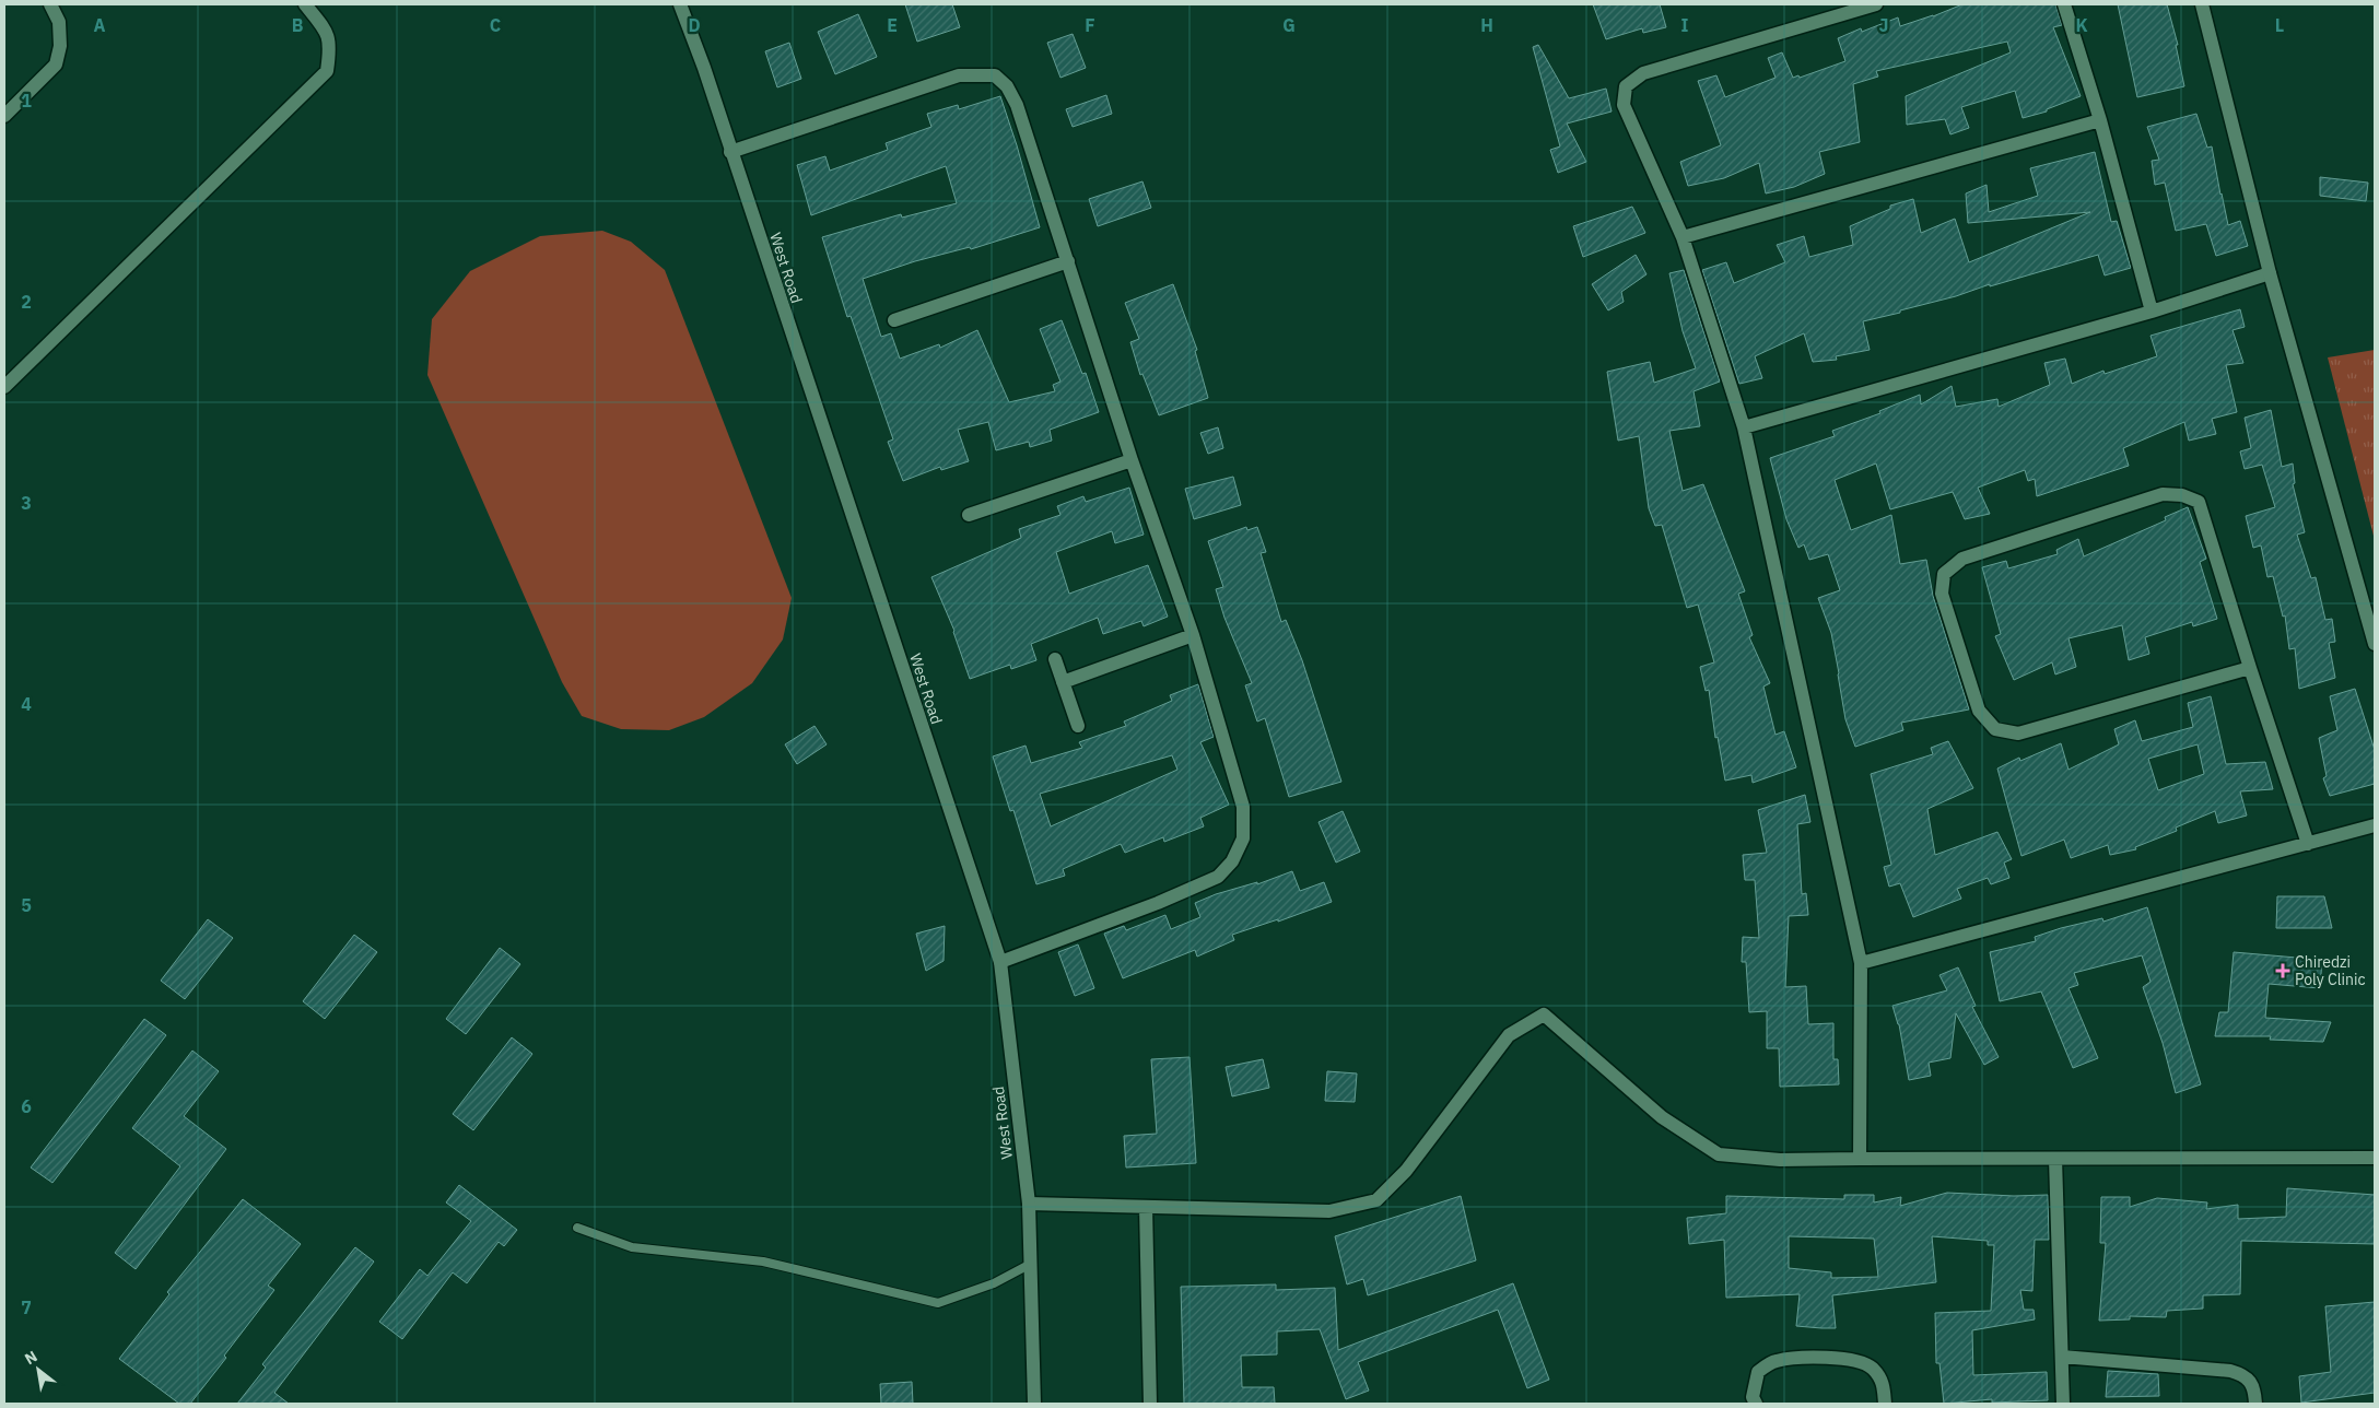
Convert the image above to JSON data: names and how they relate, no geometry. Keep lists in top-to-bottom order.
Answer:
{
  "streets": {
    "street": ["West Road"]
  },
  "places": {
    "health": ["Chiredzi Poly Clinic"]
  },
  "north": "top left",
  "grid": {
    "columns": [
      "A",
      "B",
      "C",
      "D",
      "E",
      "F",
      "G",
      "H",
      "I",
      "J",
      "K",
      "L"
    ],
    "rows": [
      "1",
      "2",
      "3",
      "4",
      "5",
      "6",
      "7"
    ]
  }
}
